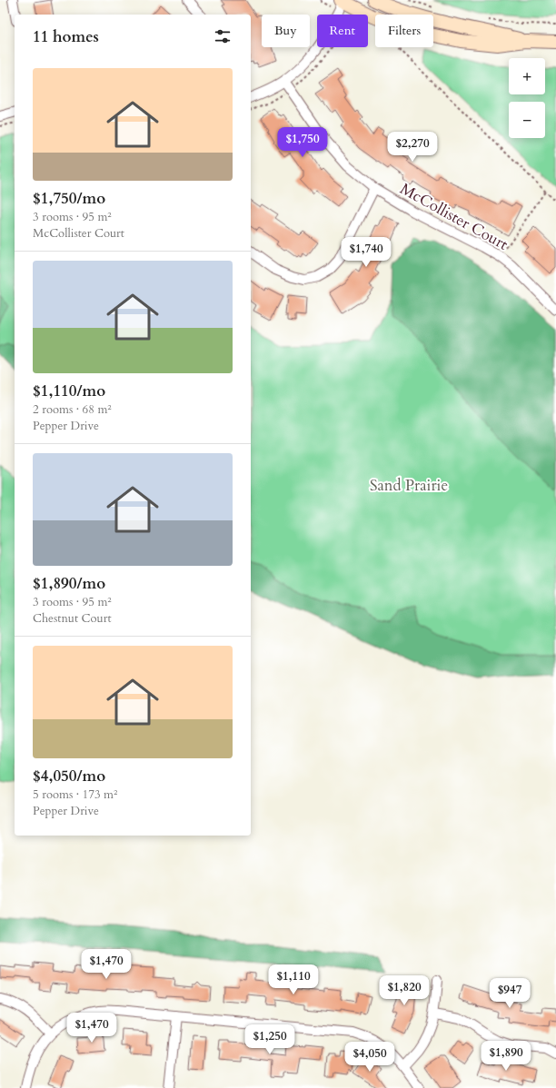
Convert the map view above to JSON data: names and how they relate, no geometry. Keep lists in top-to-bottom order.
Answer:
{
  "streets": {
    "street": ["McCollister Court"]
  },
  "parks": ["Sand Prairie"],
  "page": {
    "chip": ["Buy", "Rent", "Filters"],
    "heading": "11 homes",
    "map_buttons": ["+", "−"],
    "list": [
      {
        "name": "$1,750/mo",
        "note": "3 rooms · 95 m² · McCollister Court"
      },
      {
        "name": "$1,110/mo",
        "note": "2 rooms · 68 m² · Pepper Drive"
      },
      {
        "name": "$1,890/mo",
        "note": "3 rooms · 95 m² · Chestnut Court"
      },
      {
        "name": "$4,050/mo",
        "note": "5 rooms · 173 m² · Pepper Drive"
      }
    ],
    "price": [
      "$1,750",
      "$2,270",
      "$1,740",
      "$1,470",
      "$1,110",
      "$1,820",
      "$947",
      "$1,470",
      "$1,250",
      "$1,890",
      "$4,050"
    ]
  }
}
